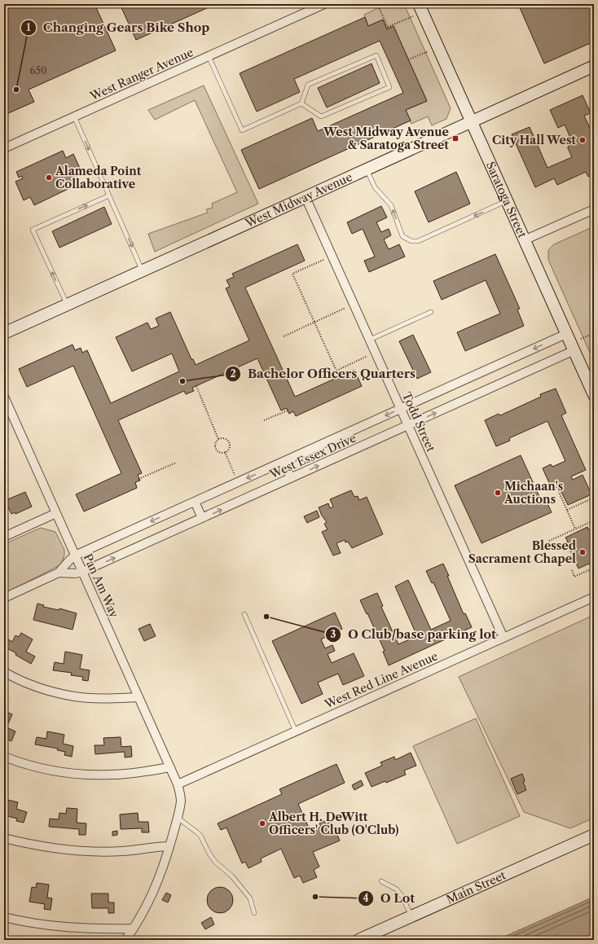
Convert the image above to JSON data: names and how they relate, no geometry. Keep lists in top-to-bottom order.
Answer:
{
  "streets": {
    "street": [
      "West Ranger Avenue",
      "Saratoga Street",
      "West Midway Avenue",
      "Todd Street",
      "West Essex Drive",
      "Pan Am Way",
      "West Red Line Avenue",
      "Main Street"
    ]
  },
  "crossings": [
    ["Saratoga Street", "West Midway Avenue"],
    ["Saratoga Street", "West Essex Drive"],
    ["West Midway Avenue", "Todd Street"],
    ["Todd Street", "West Essex Drive"],
    ["Todd Street", "West Red Line Avenue"],
    ["West Essex Drive", "Pan Am Way"],
    ["Pan Am Way", "West Red Line Avenue"]
  ],
  "places": {
    "other": [
      "Changing Gears Bike Shop",
      "City Hall West",
      "Alameda Point Collaborative",
      "Bachelor Officers Quarters",
      "Michaan's Auctions",
      "Blessed Sacrament Chapel",
      "O Club/base parking lot",
      "Albert H. DeWitt Officers' Club (O'Club)",
      "O Lot"
    ],
    "transit": ["West Midway Avenue & Saratoga Street"]
  },
  "house_numbers": ["650"]
}
